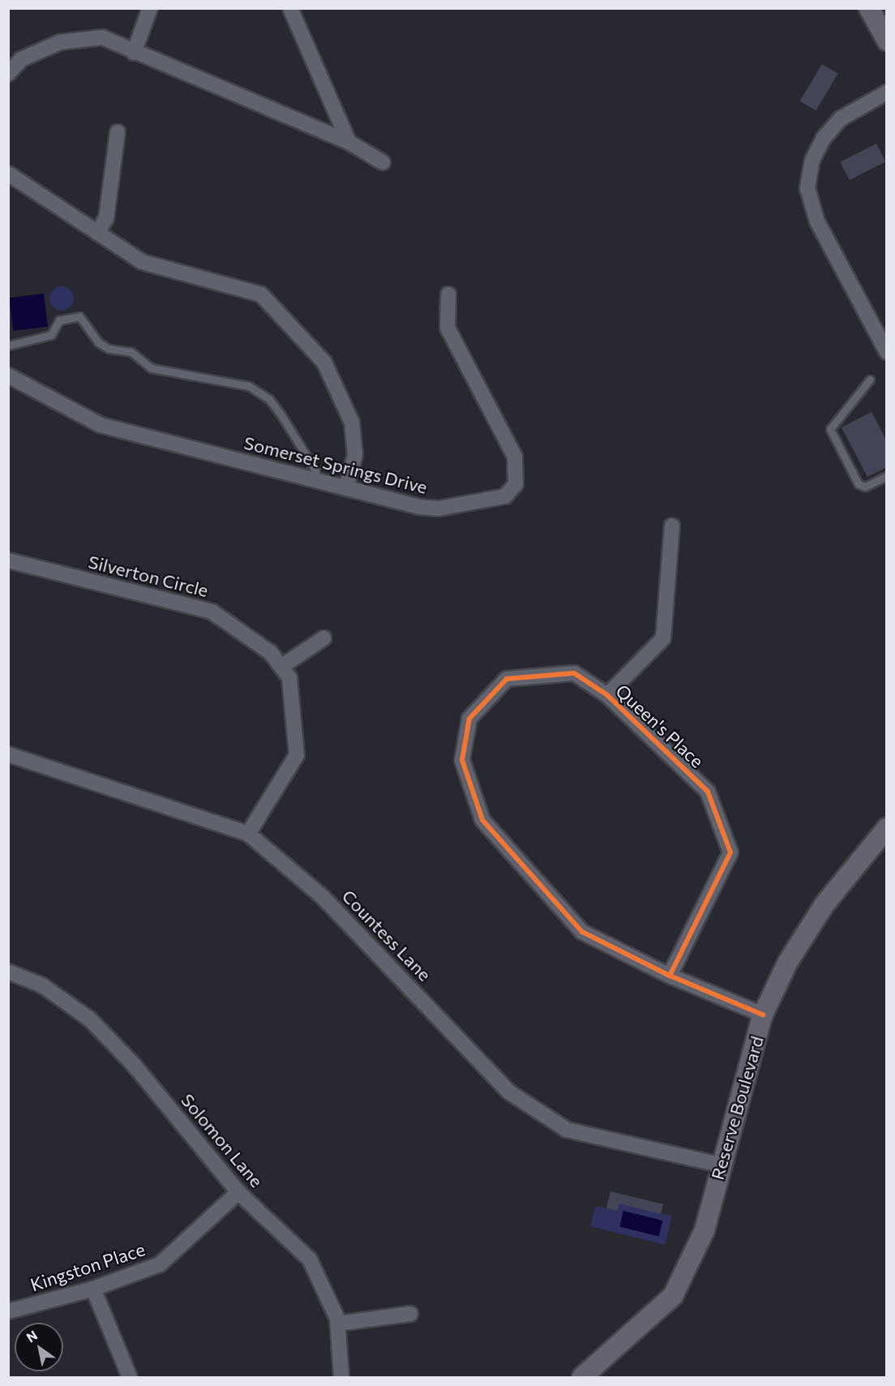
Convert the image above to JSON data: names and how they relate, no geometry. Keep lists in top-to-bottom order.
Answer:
{
  "streets": {
    "street": [
      "Somerset Springs Drive",
      "Silverton Circle",
      "Queen's Place",
      "Countess Lane",
      "Reserve Boulevard",
      "Solomon Lane",
      "Kingston Place"
    ]
  },
  "crossings": [
    ["Silverton Circle", "Countess Lane"],
    ["Queen's Place", "Reserve Boulevard"],
    ["Countess Lane", "Reserve Boulevard"],
    ["Solomon Lane", "Kingston Place"]
  ],
  "north": "top left"
}
